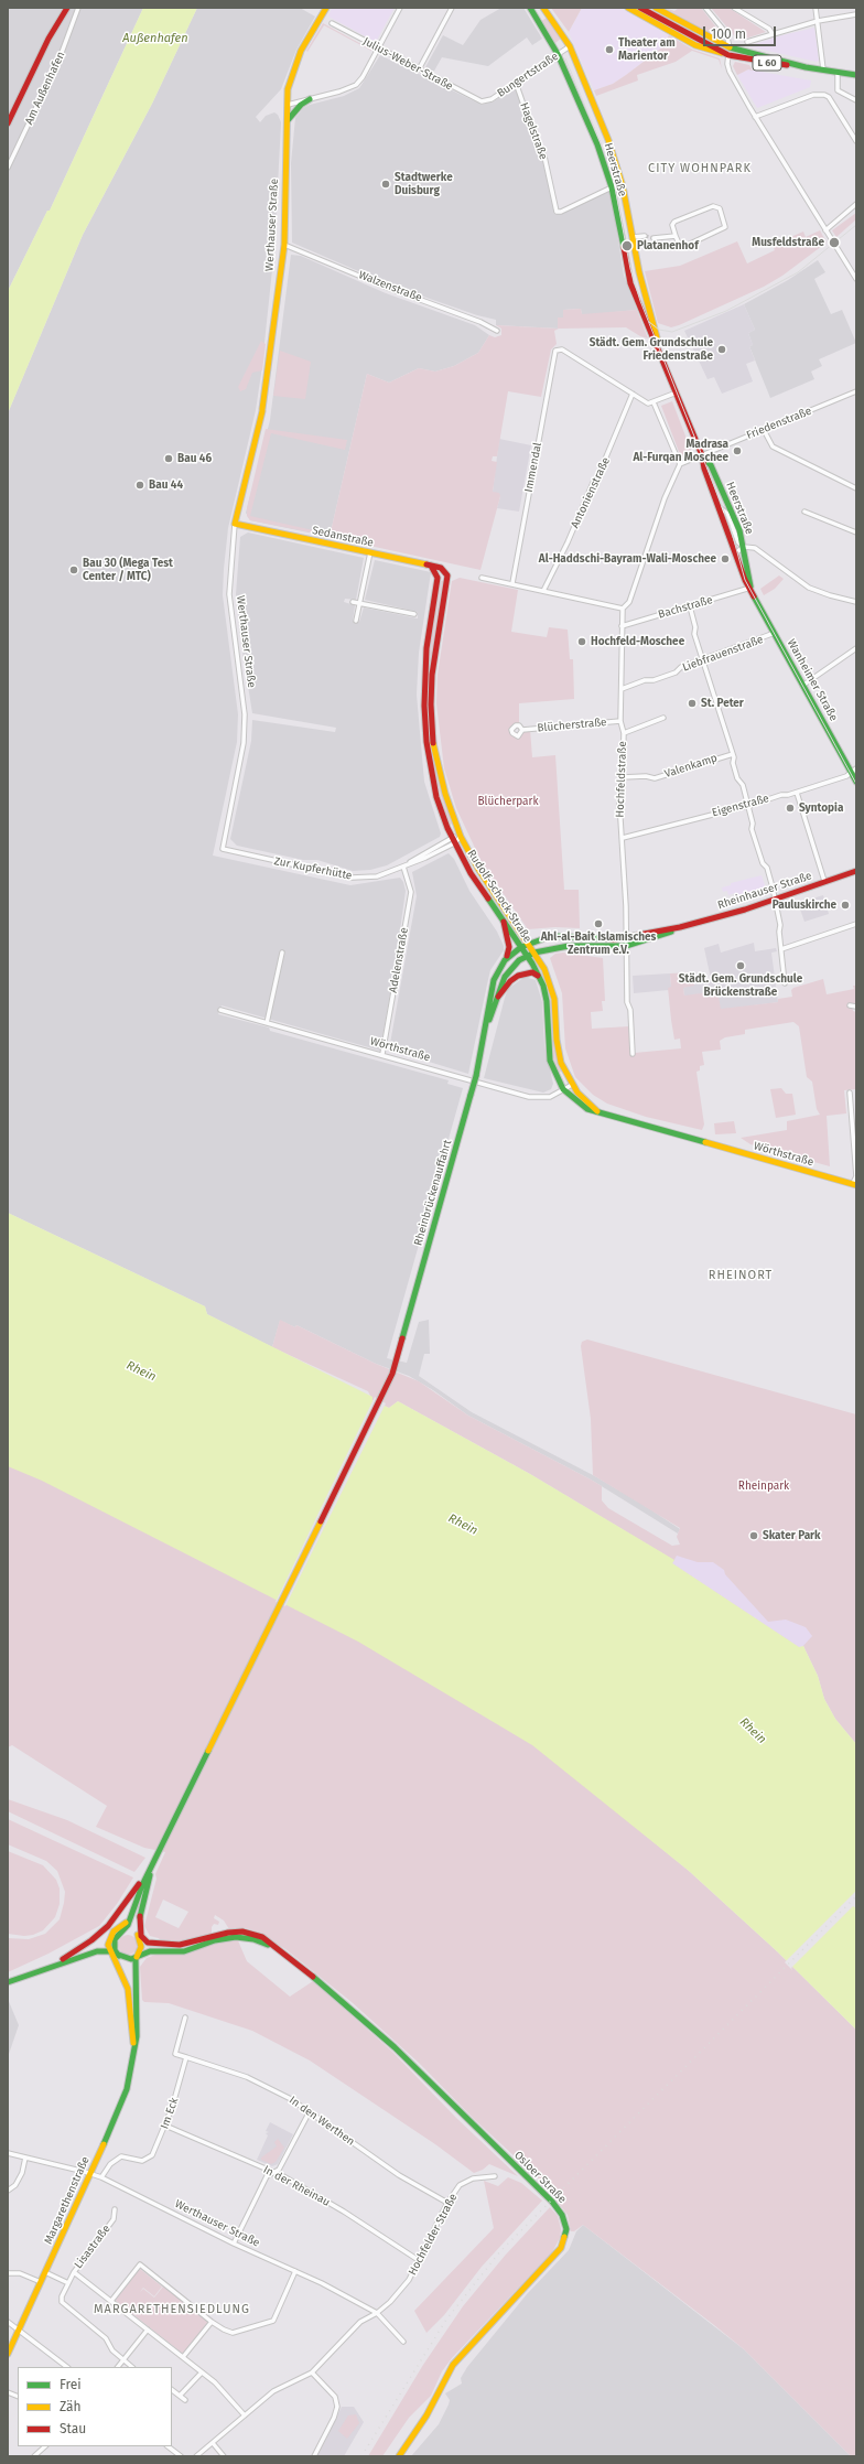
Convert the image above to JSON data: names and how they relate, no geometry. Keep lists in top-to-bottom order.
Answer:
{
  "streets": {
    "main road": [
      "L 60",
      "Heerstraße",
      "Werthauser Straße",
      "Sedanstraße",
      "Wanheimer Straße",
      "Rheinhauser Straße",
      "Rudolf-Schock-Straße",
      "Wörthstraße",
      "Rheinbrückenauffahrt",
      "Osloer Straße",
      "Margarethenstraße"
    ],
    "street": [
      "Julius-Weber-Straße",
      "Bungertstraße",
      "Am Außenhafen",
      "Hagelstraße",
      "Walzenstraße",
      "Friedenstraße",
      "Immendal",
      "Antonienstraße",
      "Bachstraße",
      "Liebfrauenstraße",
      "Blücherstraße",
      "Valenkamp",
      "Hochfeldstraße",
      "Eigenstraße",
      "Zur Kupferhütte",
      "Adelenstraße",
      "Im Eck",
      "In den Werthen",
      "In der Rheinau",
      "Hochfelder Straße",
      "Lisastraße"
    ]
  },
  "crossings": [
    ["Julius-Weber-Straße", "Bungertstraße"],
    ["Bungertstraße", "Hagelstraße"],
    ["Bungertstraße", "Heerstraße"],
    ["Hagelstraße", "Heerstraße"],
    ["Heerstraße", "Friedenstraße"],
    ["Heerstraße", "Wanheimer Straße"],
    ["Werthauser Straße", "Walzenstraße"],
    ["Werthauser Straße", "Sedanstraße"],
    ["Werthauser Straße", "Zur Kupferhütte"],
    ["Werthauser Straße", "Im Eck"],
    ["Werthauser Straße", "Margarethenstraße"],
    ["Werthauser Straße", "Hochfelder Straße"],
    ["Friedenstraße", "Hochfeldstraße"],
    ["Immendal", "Antonienstraße"],
    ["Sedanstraße", "Rudolf-Schock-Straße"],
    ["Bachstraße", "Wanheimer Straße"],
    ["Bachstraße", "Hochfeldstraße"],
    ["Liebfrauenstraße", "Wanheimer Straße"],
    ["Liebfrauenstraße", "Hochfeldstraße"],
    ["Wanheimer Straße", "Eigenstraße"],
    ["Blücherstraße", "Hochfeldstraße"],
    ["Valenkamp", "Hochfeldstraße"],
    ["Hochfeldstraße", "Eigenstraße"],
    ["Hochfeldstraße", "Rheinhauser Straße"],
    ["Zur Kupferhütte", "Rudolf-Schock-Straße"],
    ["Zur Kupferhütte", "Adelenstraße"],
    ["Rheinhauser Straße", "Rudolf-Schock-Straße"],
    ["Rheinhauser Straße", "Rheinbrückenauffahrt"],
    ["Rudolf-Schock-Straße", "Wörthstraße"],
    ["Rudolf-Schock-Straße", "Rheinbrückenauffahrt"],
    ["Adelenstraße", "Wörthstraße"],
    ["Im Eck", "In den Werthen"],
    ["Im Eck", "In der Rheinau"],
    ["In den Werthen", "Hochfelder Straße"],
    ["Osloer Straße", "Margarethenstraße"],
    ["In der Rheinau", "Hochfelder Straße"]
  ],
  "districts": ["CITY WOHNPARK", "RHEINORT", "MARGARETHENSIEDLUNG"],
  "water": ["Außenhafen", "Rhein"],
  "parks": ["Blücherpark", "Rheinpark"],
  "places": [
    "Theater am Marientor",
    "Stadtwerke Duisburg",
    "Musfeldstraße",
    "Platanenhof",
    "Städt. Gem. Grundschule Friedenstraße",
    "Madrasa Al-Furqan Moschee",
    "Bau 46",
    "Bau 44",
    "Al-Haddschi-Bayram-Wali-Moschee",
    "Bau 30 (Mega Test Center / MTC)",
    "Hochfeld-Moschee",
    "St. Peter",
    "Syntopia",
    "Pauluskirche",
    "Ahl-al-Bait Islamisches Zentrum e.V.",
    "Städt. Gem. Grundschule Brückenstraße",
    "Skater Park"
  ],
  "legend": ["Frei", "Zäh", "Stau"],
  "scale_bar": "100 m"
}
